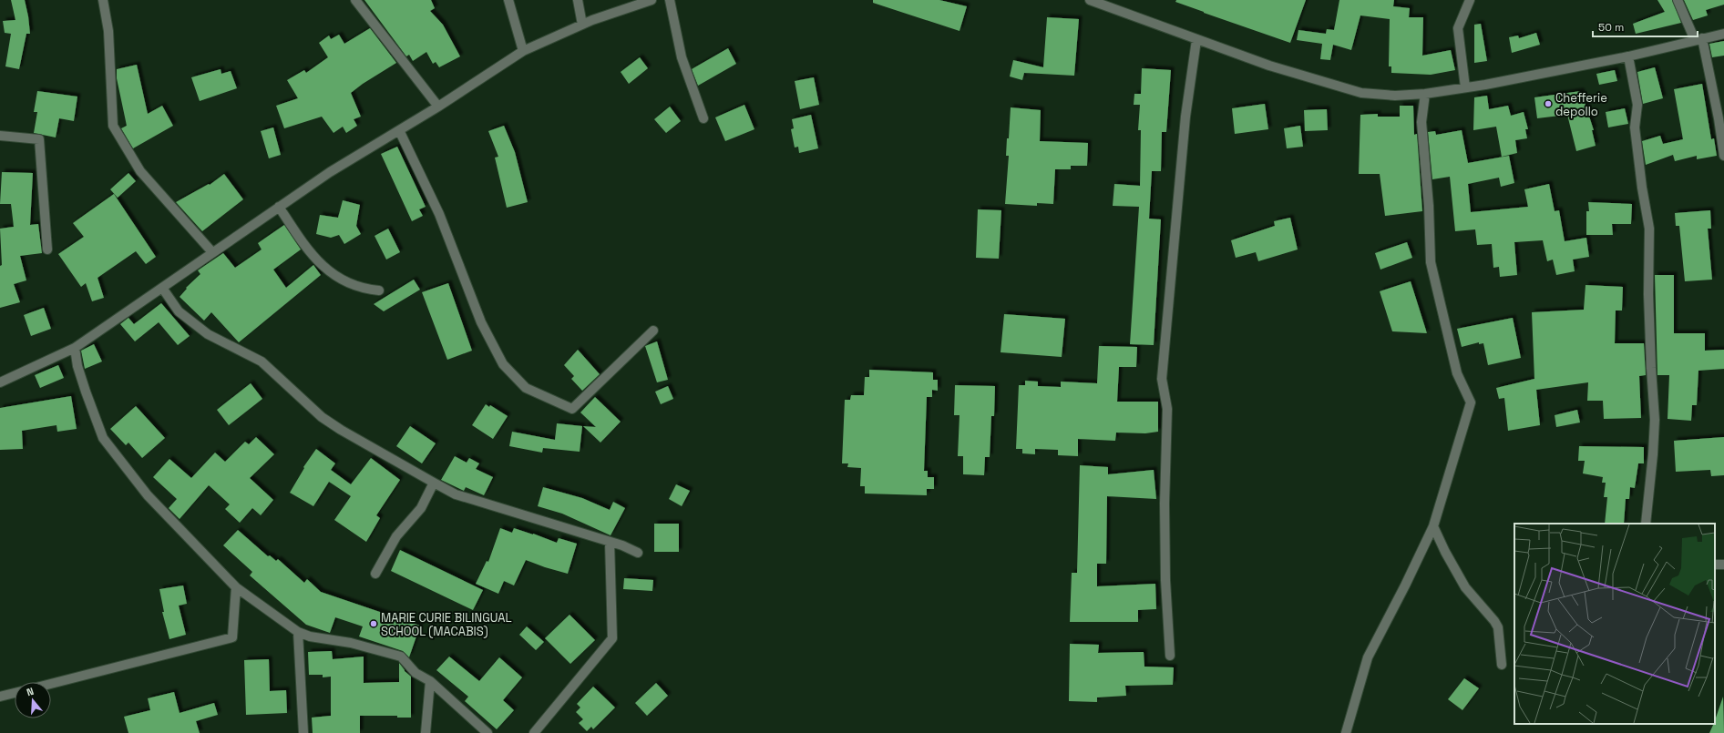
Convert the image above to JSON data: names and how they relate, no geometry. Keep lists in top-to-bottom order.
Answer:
{
  "places": ["Chefferie depollo", "MARIE CURIE BILINGUAL SCHOOL (MACABIS)"],
  "scale_bar": "50 m",
  "north": "top"
}
